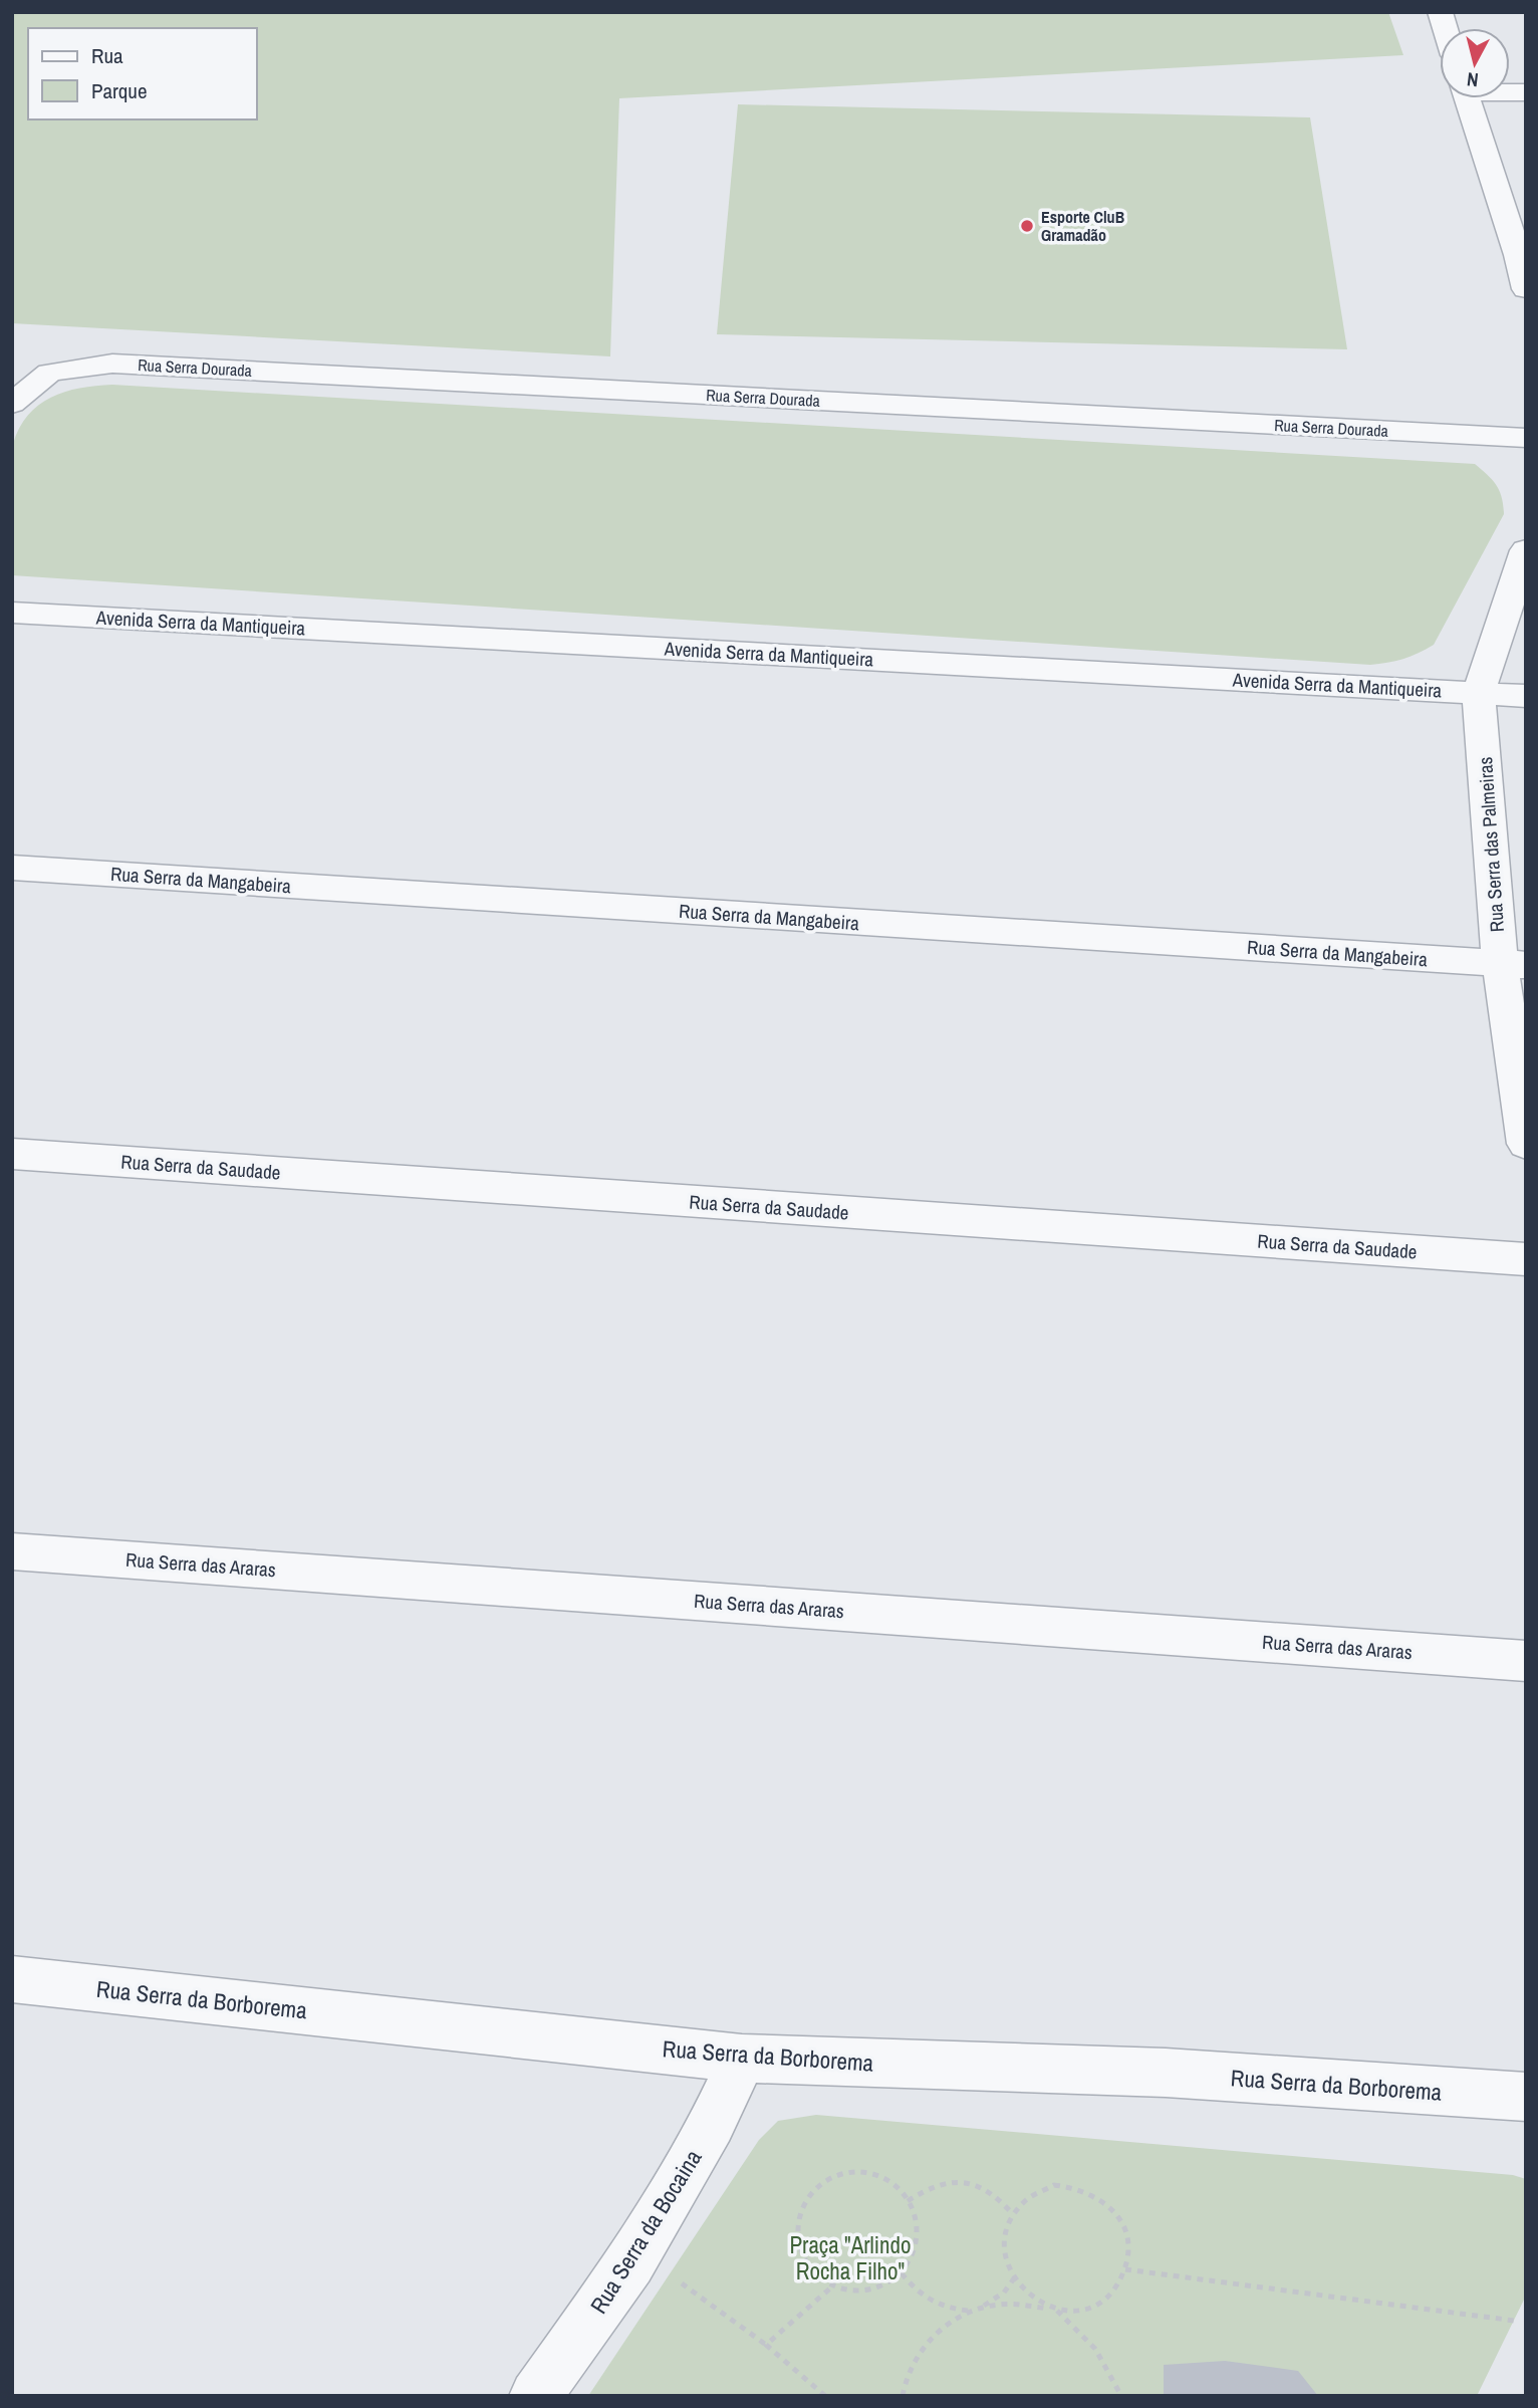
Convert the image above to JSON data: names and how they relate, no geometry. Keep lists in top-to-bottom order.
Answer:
{
  "streets": {
    "street": [
      "Rua Serra Dourada",
      "Avenida Serra da Mantiqueira",
      "Rua Serra das Palmeiras",
      "Rua Serra da Mangabeira",
      "Rua Serra da Saudade",
      "Rua Serra das Araras",
      "Rua Serra da Borborema",
      "Rua Serra da Bocaina"
    ]
  },
  "crossings": [
    ["Avenida Serra da Mantiqueira", "Rua Serra das Palmeiras"],
    ["Rua Serra das Palmeiras", "Rua Serra da Mangabeira"],
    ["Rua Serra da Borborema", "Rua Serra da Bocaina"]
  ],
  "parks": ["Praça \"Arlindo Rocha Filho\""],
  "places": ["Esporte CluB Gramadão"],
  "legend": ["Rua", "Parque"],
  "north": "bottom"
}
